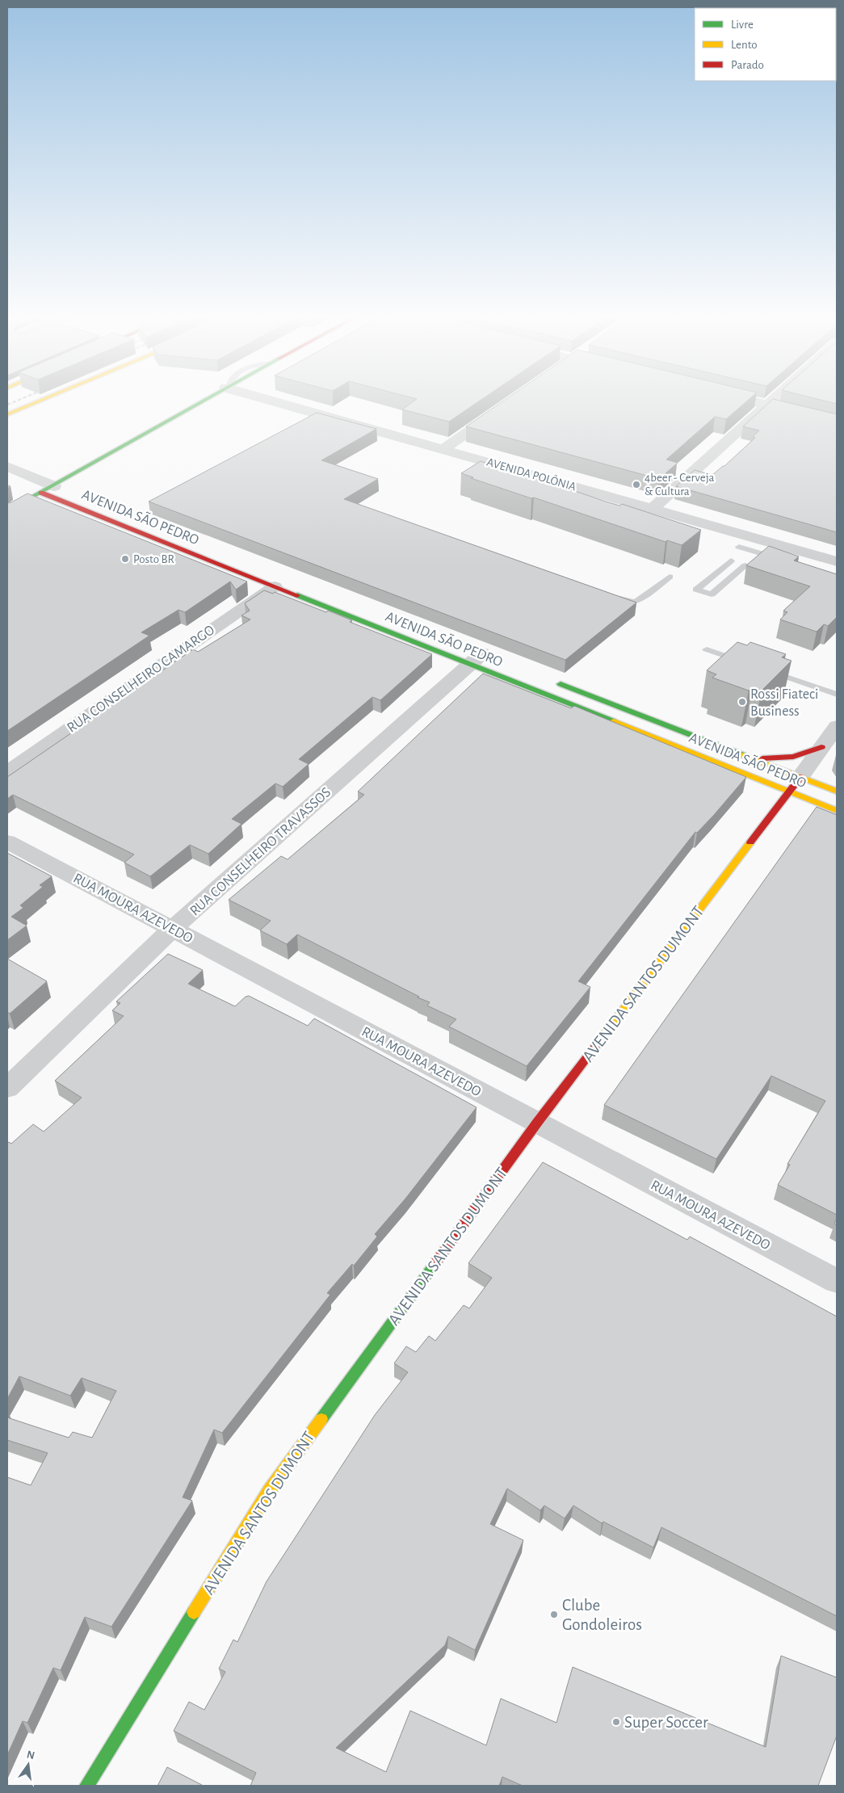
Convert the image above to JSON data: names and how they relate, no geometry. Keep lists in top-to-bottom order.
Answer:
{
  "streets": {
    "street": [
      "AVENIDA POLÔNIA",
      "AVENIDA SÃO PEDRO",
      "RUA CONSELHEIRO CAMARGO",
      "RUA CONSELHEIRO TRAVASSOS",
      "RUA MOURA AZEVEDO",
      "AVENIDA SANTOS DUMONT"
    ]
  },
  "crossings": [
    ["AVENIDA SÃO PEDRO", "RUA CONSELHEIRO CAMARGO"],
    ["AVENIDA SÃO PEDRO", "RUA CONSELHEIRO TRAVASSOS"],
    ["AVENIDA SÃO PEDRO", "AVENIDA SANTOS DUMONT"],
    ["RUA CONSELHEIRO TRAVASSOS", "RUA MOURA AZEVEDO"],
    ["RUA MOURA AZEVEDO", "AVENIDA SANTOS DUMONT"]
  ],
  "places": [
    "4beer - Cerveja & Cultura",
    "Posto BR",
    "Rossi Fiateci Business",
    "Clube Gondoleiros",
    "Super Soccer"
  ],
  "legend": ["Livre", "Lento", "Parado"],
  "north": "top"
}
